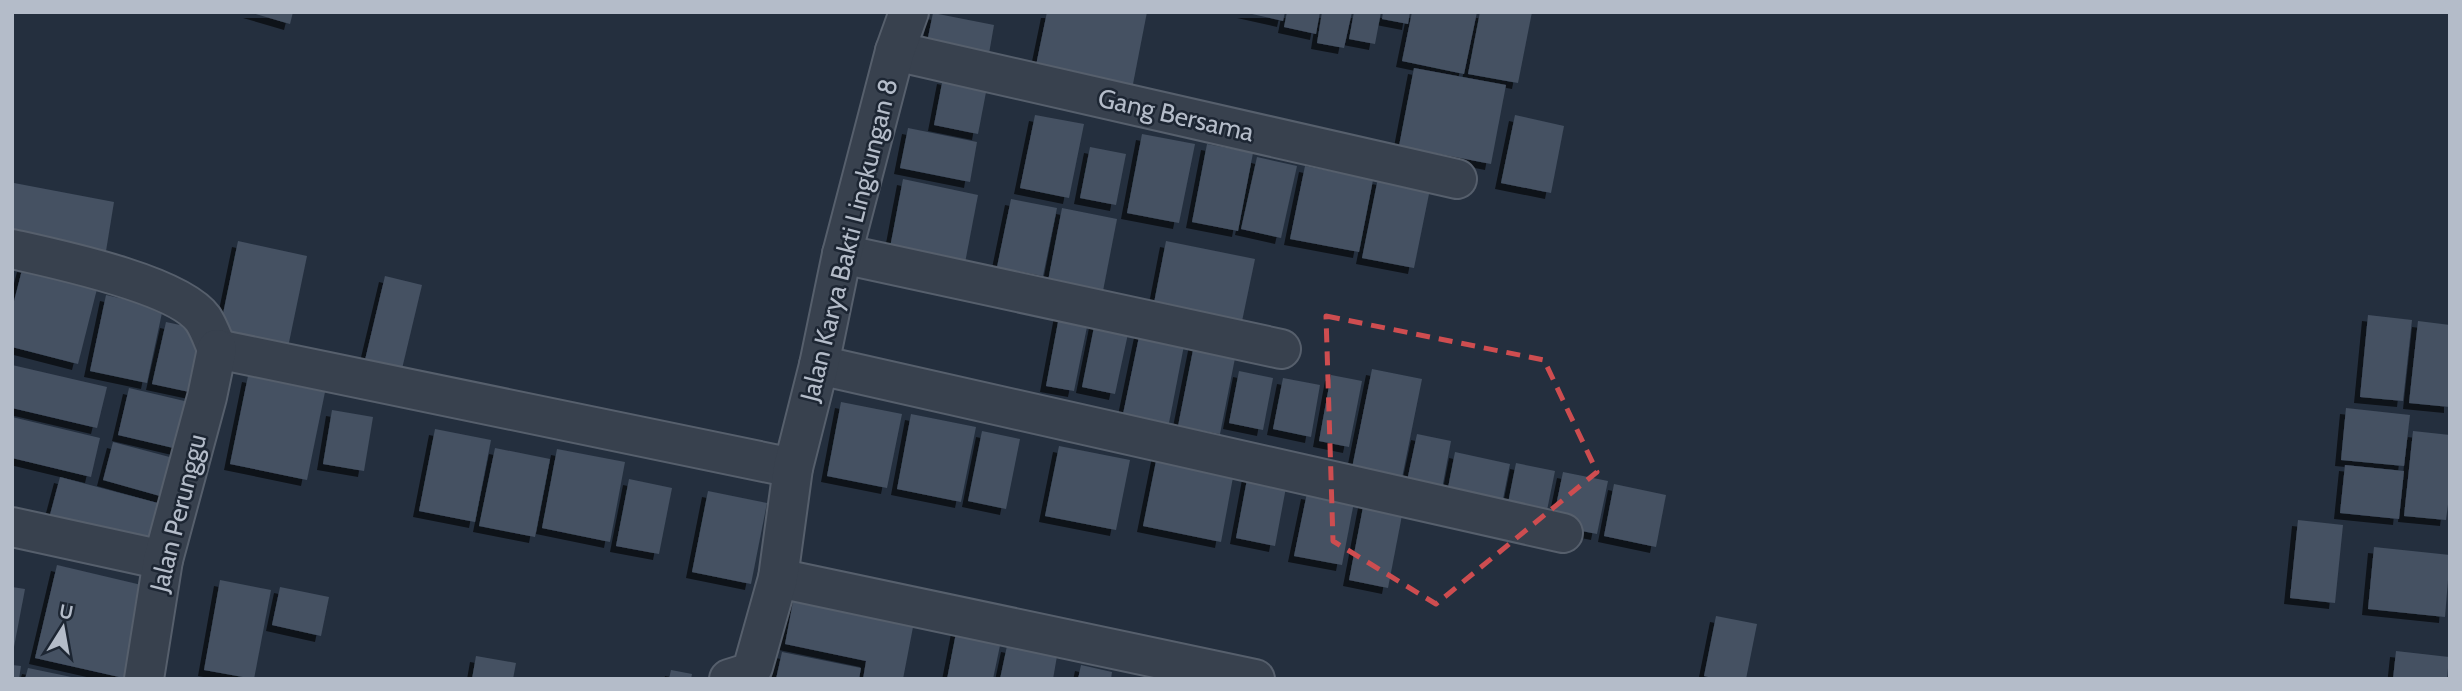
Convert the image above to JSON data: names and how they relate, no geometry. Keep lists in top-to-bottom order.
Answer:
{
  "streets": {
    "street": ["Gang Bersama", "Jalan Karya Bakti Lingkungan 8", "Jalan Perunggu"]
  },
  "crossings": [
    ["Gang Bersama", "Jalan Karya Bakti Lingkungan 8"]
  ],
  "north": "top"
}
